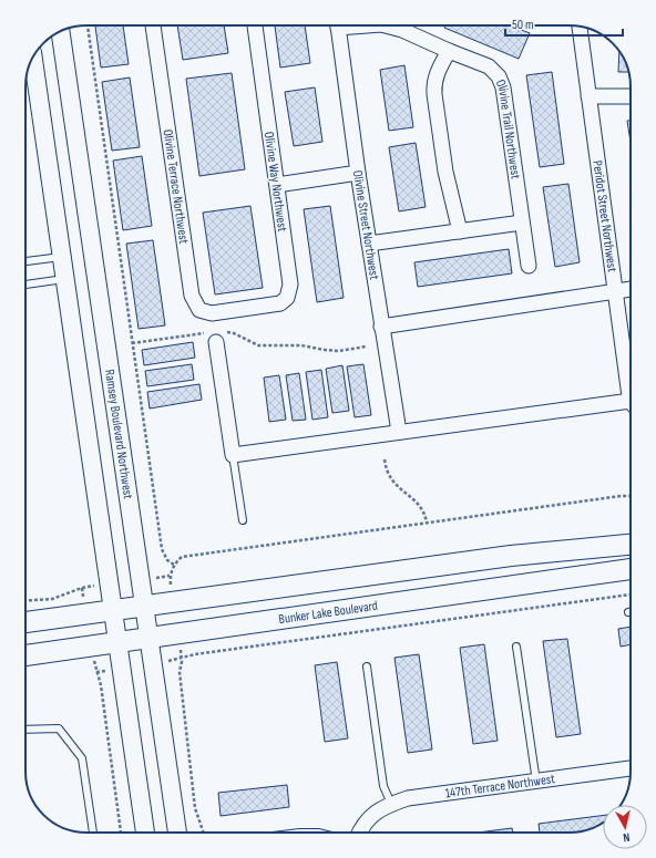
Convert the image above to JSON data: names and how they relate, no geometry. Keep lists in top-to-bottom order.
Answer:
{
  "streets": {
    "main road": ["Bunker Lake Boulevard"],
    "street": [
      "Olivine Trail Northwest",
      "Olivine Way Northwest",
      "Olivine Terrace Northwest",
      "Peridot Street Northwest",
      "Olivine Street Northwest",
      "Ramsey Boulevard Northwest",
      "147th Terrace Northwest"
    ]
  },
  "crossings": [
    ["Olivine Way Northwest", "Olivine Terrace Northwest"],
    ["Ramsey Boulevard Northwest", "Bunker Lake Boulevard"]
  ],
  "scale_bar": "50 m",
  "north": "bottom"
}
